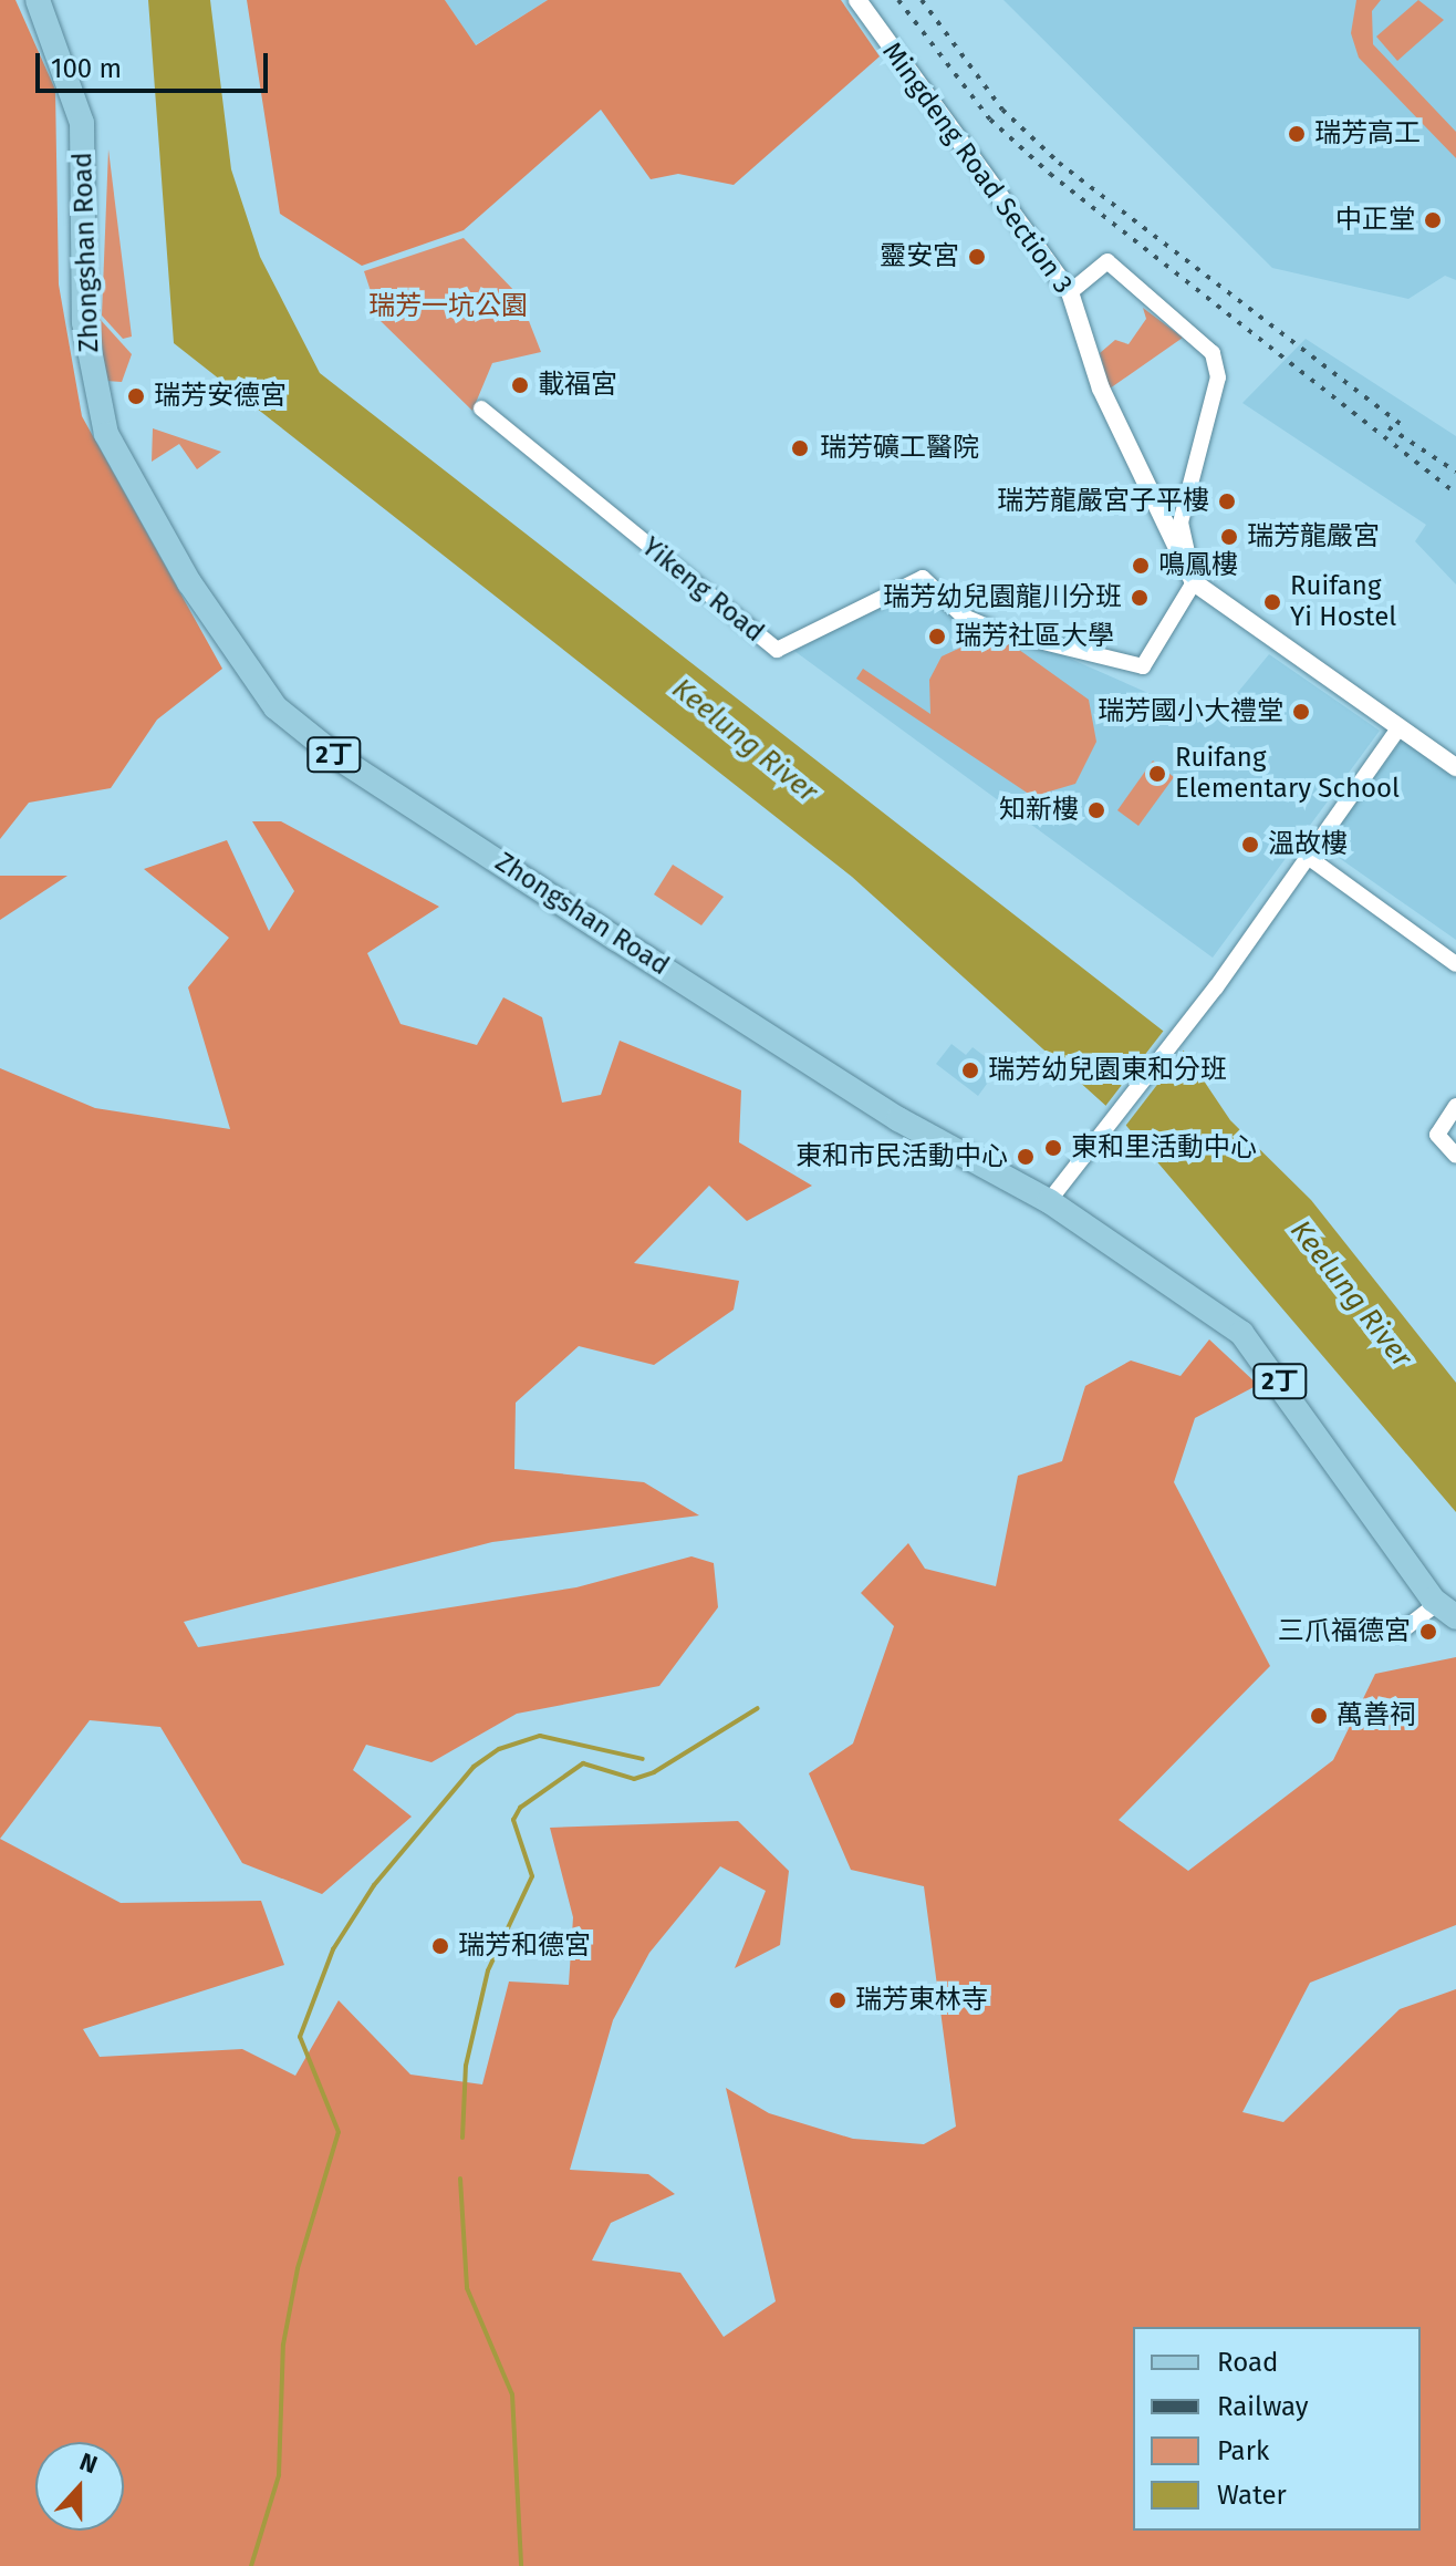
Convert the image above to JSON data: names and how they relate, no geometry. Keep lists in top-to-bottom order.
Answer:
{
  "streets": {
    "main road": ["Zhongshan Road", "2丁"],
    "street": ["Mingdeng Road Section 3", "Yikeng Road"]
  },
  "crossings": [
    ["Mingdeng Road Section 3", "Yikeng Road"],
    ["Zhongshan Road", "2丁"]
  ],
  "water": ["Keelung River"],
  "parks": ["瑞芳一坑公園"],
  "places": [
    "瑞芳高工",
    "中正堂",
    "靈安宮",
    "載福宮",
    "瑞芳安德宮",
    "瑞芳礦工醫院",
    "瑞芳龍嚴宮子平樓",
    "瑞芳龍嚴宮",
    "鳴鳳樓",
    "瑞芳幼兒園龍川分班",
    "Ruifang Yi Hostel",
    "瑞芳社區大學",
    "瑞芳國小大禮堂",
    "Ruifang Elementary School",
    "知新樓",
    "溫故樓",
    "瑞芳幼兒園東和分班",
    "東和里活動中心",
    "東和市民活動中心",
    "三爪福德宮",
    "萬善祠",
    "瑞芳和德宮",
    "瑞芳東林寺"
  ],
  "legend": [
    "Road",
    "Railway",
    "Park",
    "Water"
  ],
  "scale_bar": "100 m",
  "north": "top"
}
